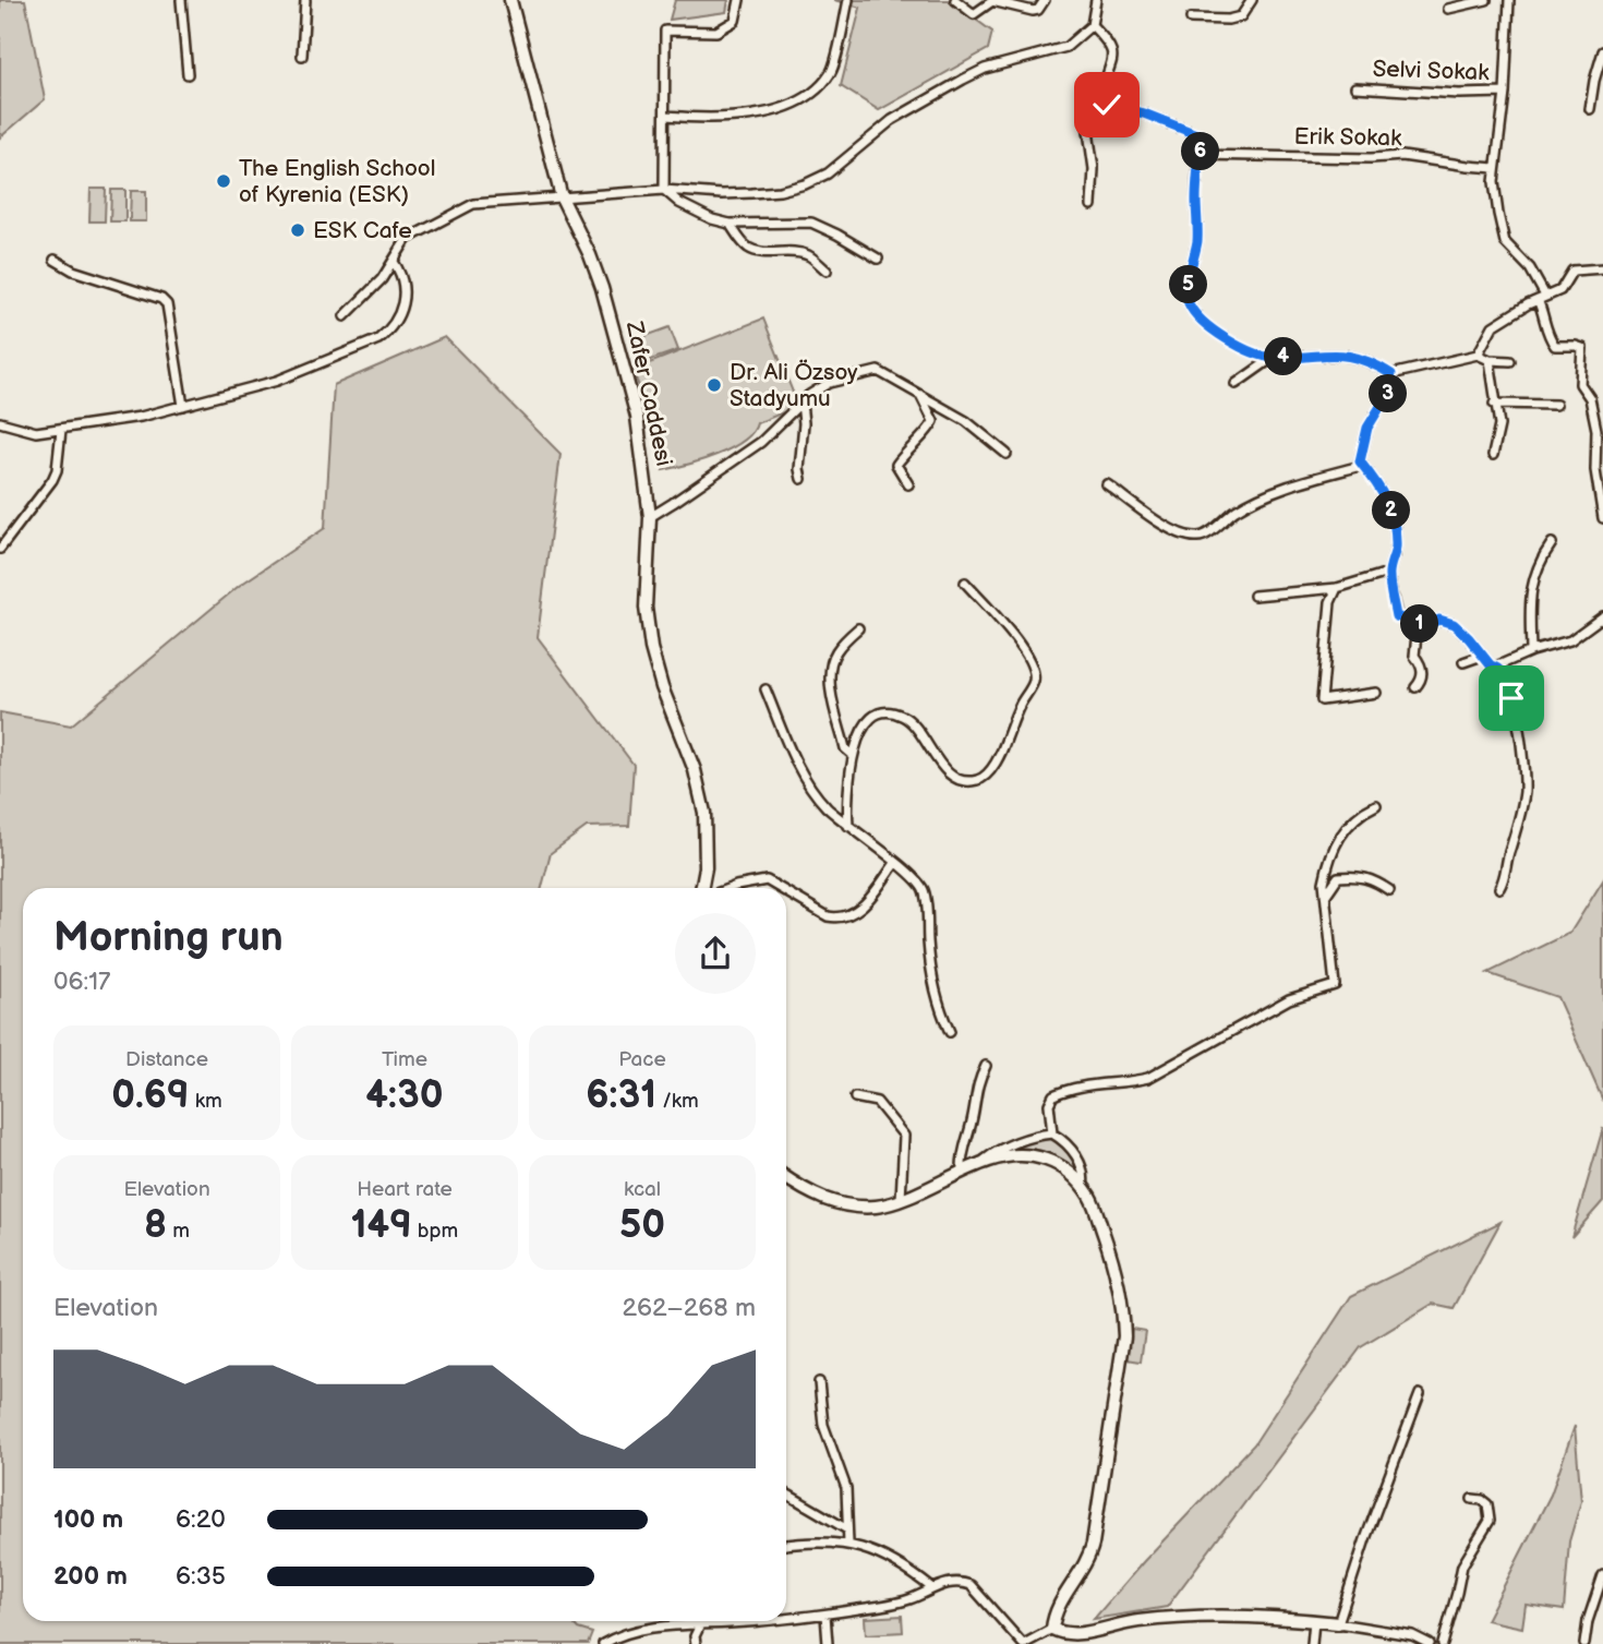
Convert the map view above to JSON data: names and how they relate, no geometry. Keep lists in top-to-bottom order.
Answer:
{
  "streets": {
    "street": ["Selvi Sokak", "Erik Sokak", "Zafer Caddesi"]
  },
  "places": ["The English School of Kyrenia (ESK)", "ESK Cafe", "Dr. Ali Özsoy Stadyumu"],
  "page": {
    "pins": [
      "6",
      "5",
      "4",
      "3",
      "2",
      "1"
    ],
    "heading": ["Morning run", "06:17"],
    "stats": [
      ["Distance", "0.69 km"],
      ["Time", "4:30"],
      ["Pace", "6:31 /km"],
      ["Elevation", "8 m"],
      ["Heart rate", "149 bpm"],
      ["kcal", "50"]
    ],
    "chart": ["Elevation", "262–268 m"],
    "list": [
      {
        "name": "100 m",
        "note": "6:20"
      },
      {
        "name": "200 m",
        "note": "6:35"
      }
    ]
  }
}
